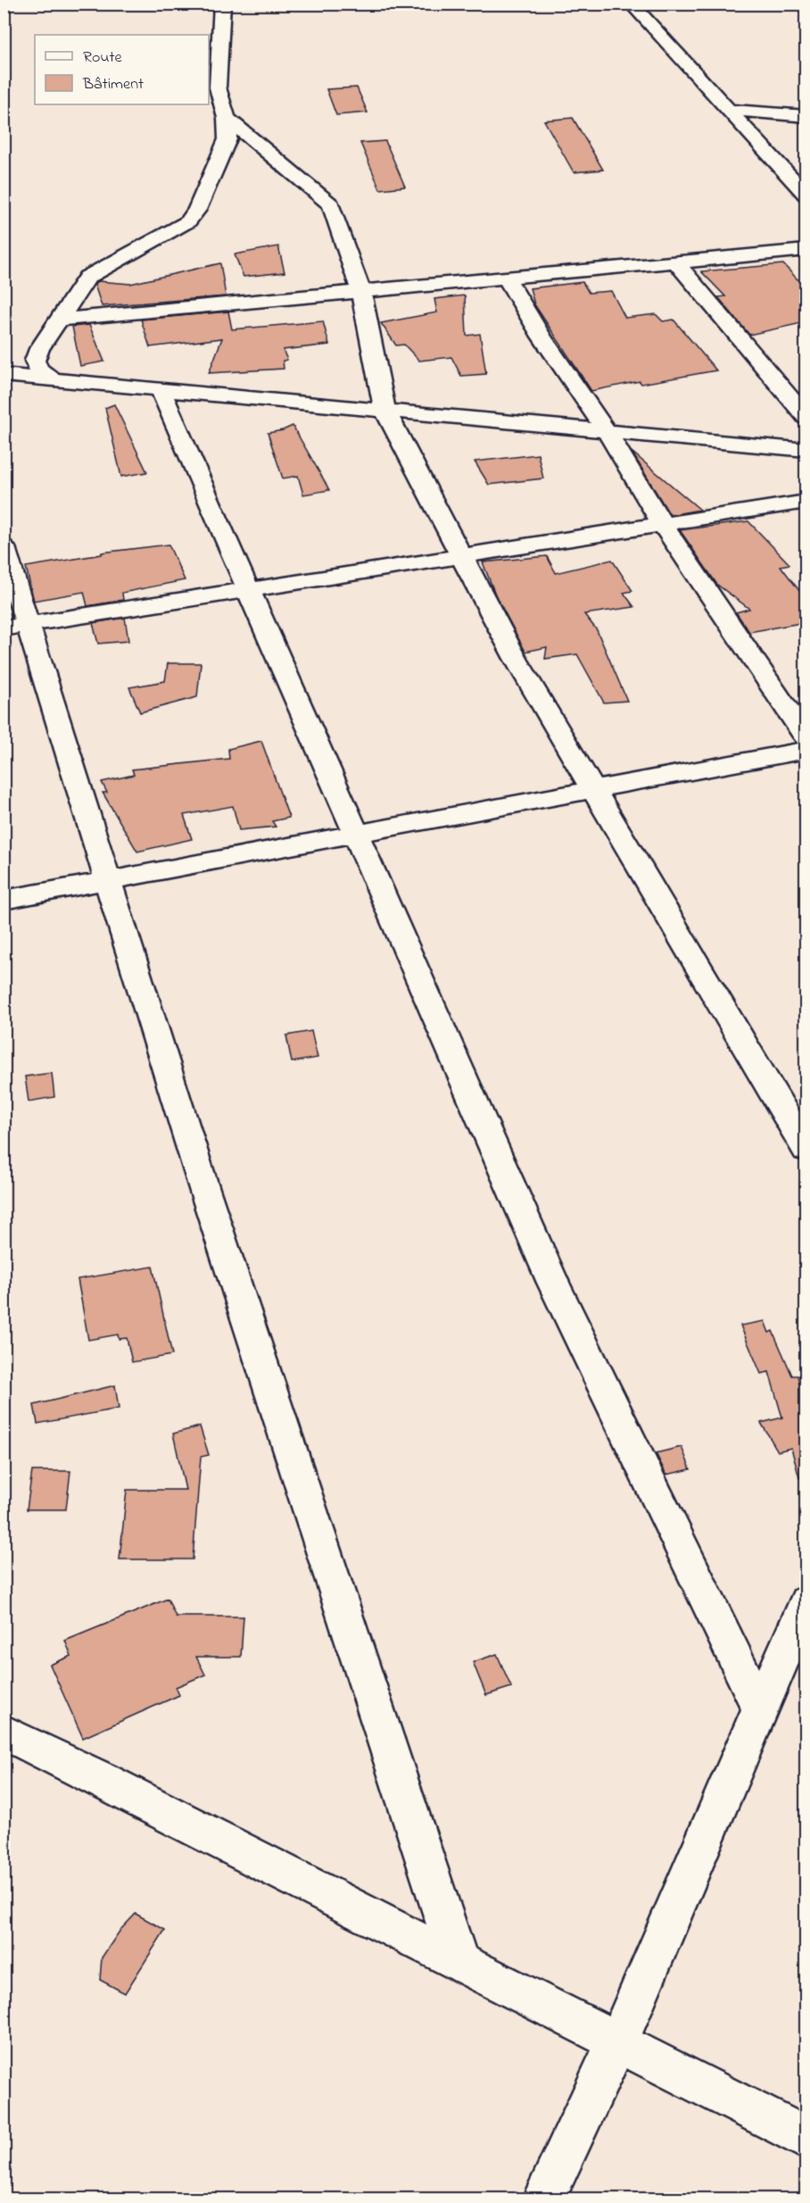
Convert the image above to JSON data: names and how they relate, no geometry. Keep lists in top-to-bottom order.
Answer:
{
  "legend": ["Route", "Bâtiment"]
}
